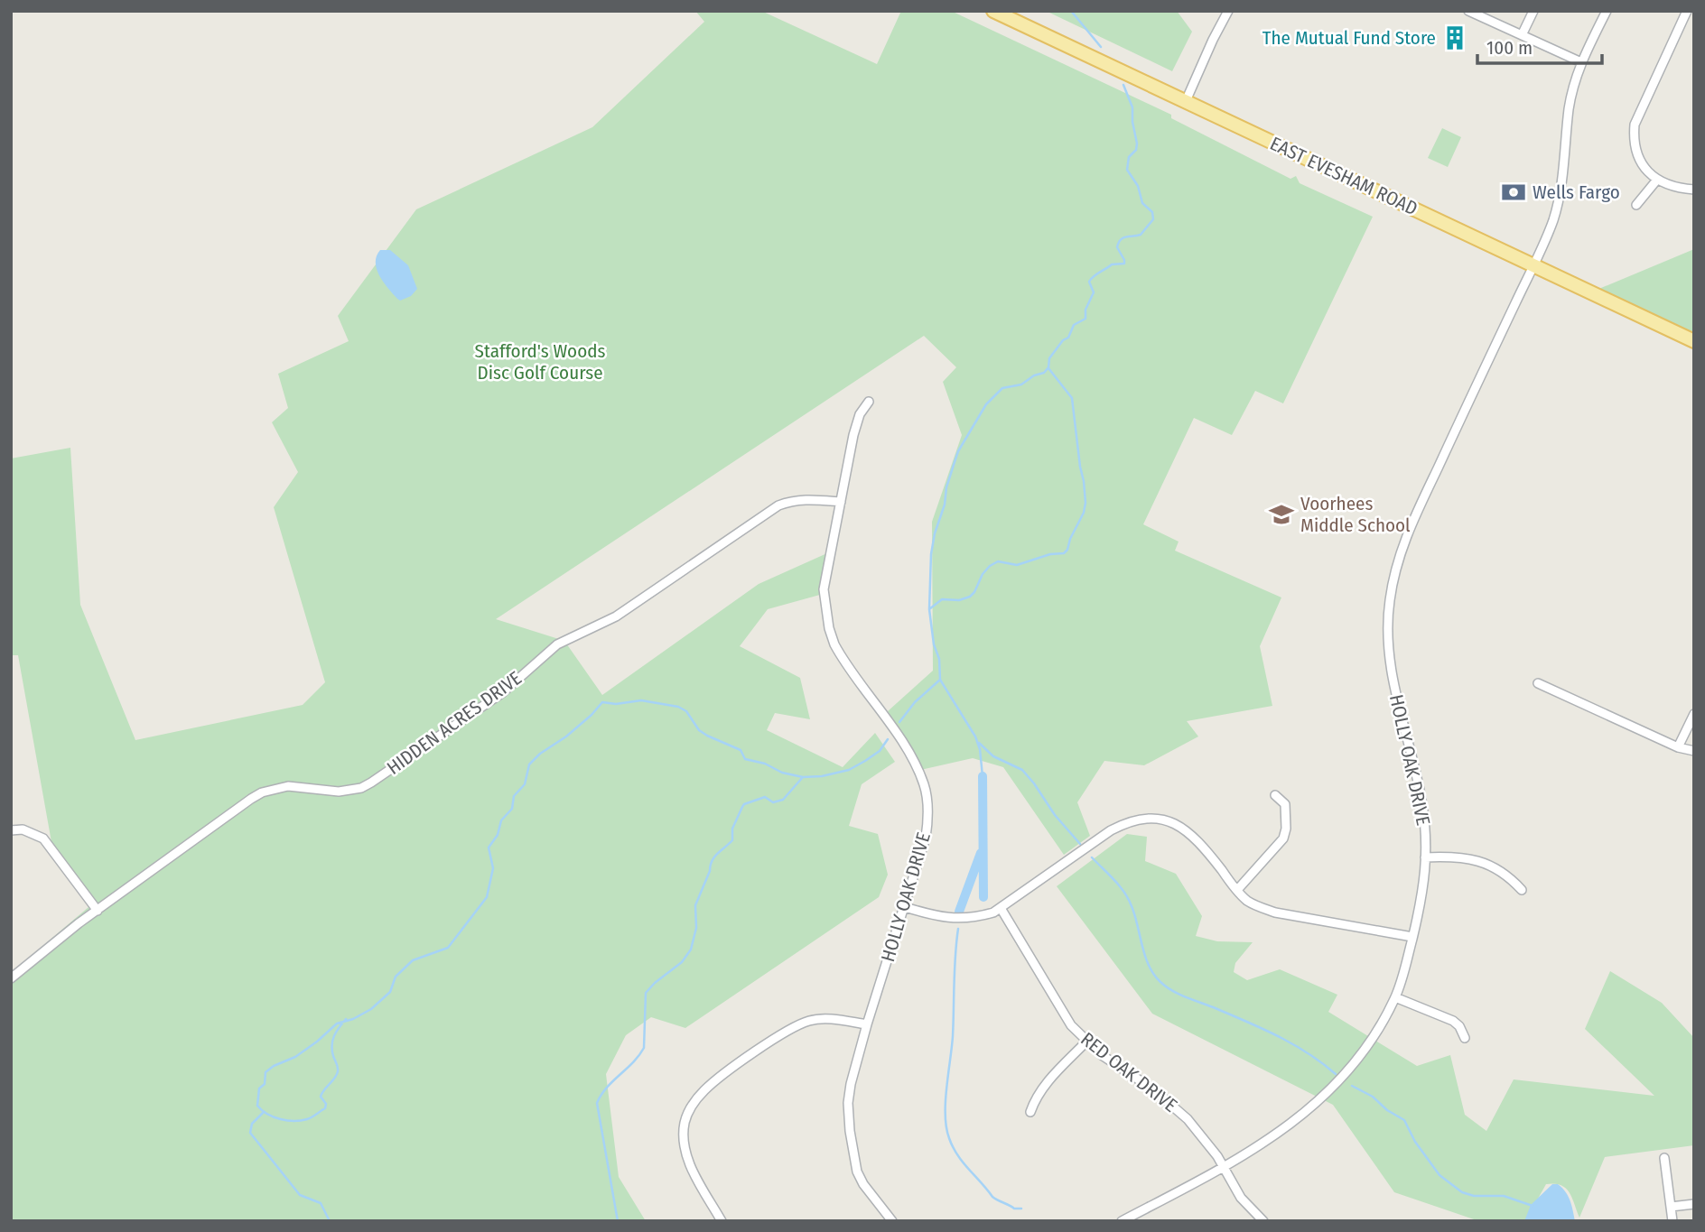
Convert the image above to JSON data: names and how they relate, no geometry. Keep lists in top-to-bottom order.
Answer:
{
  "streets": {
    "main road": ["EAST EVESHAM ROAD"],
    "street": ["HIDDEN ACRES DRIVE", "HOLLY OAK DRIVE", "RED OAK DRIVE"]
  },
  "crossings": [
    ["EAST EVESHAM ROAD", "HOLLY OAK DRIVE"],
    ["HIDDEN ACRES DRIVE", "HOLLY OAK DRIVE"],
    ["HOLLY OAK DRIVE", "RED OAK DRIVE"]
  ],
  "parks": ["Stafford's Woods Disc Golf Course"],
  "places": {
    "building": ["The Mutual Fund Store"],
    "bank": ["Wells Fargo"],
    "school or university": ["Voorhees Middle School"]
  },
  "scale_bar": "100 m"
}
